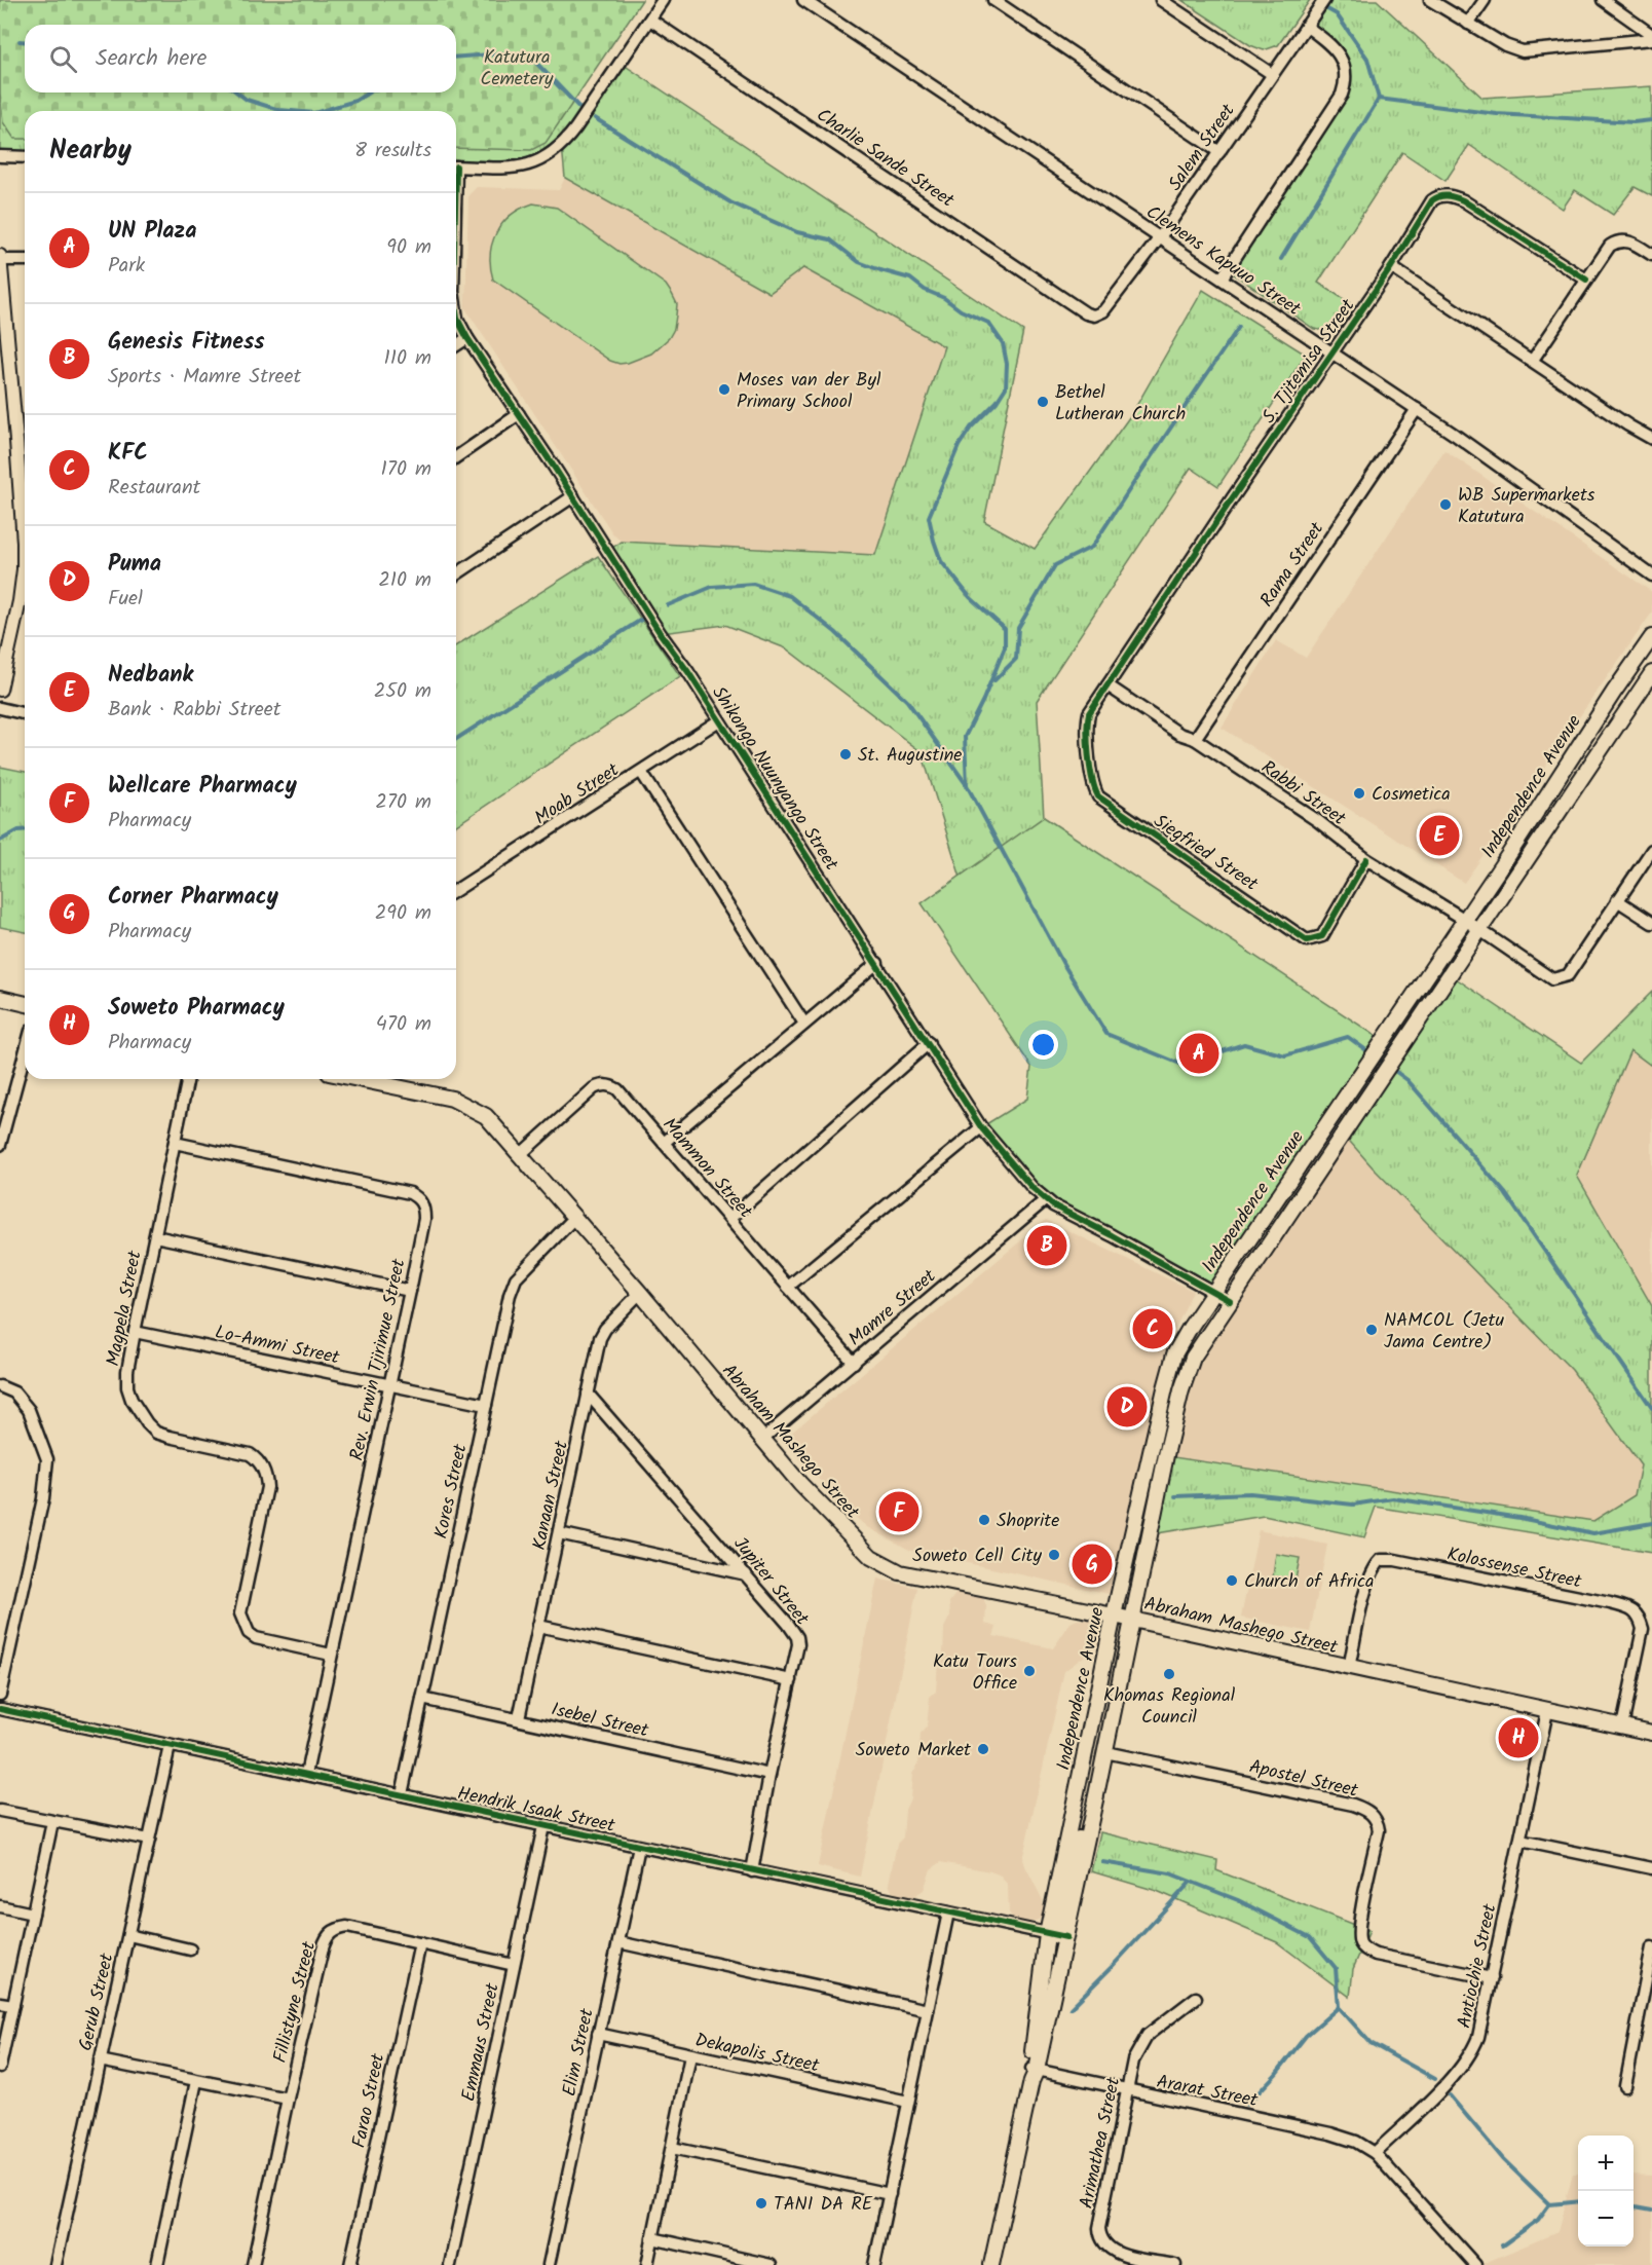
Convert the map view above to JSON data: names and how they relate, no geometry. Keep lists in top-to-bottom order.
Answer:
{
  "streets": {
    "main road": ["Independence Avenue", "Abraham Mashego Street"],
    "street": [
      "Salem Street",
      "Charlie Sande Street",
      "Clemens Kapuuo Street",
      "S. Tjitemisa Street",
      "Rama Street",
      "Shikongo Nuunyango Street",
      "Rabbi Street",
      "Moab Street",
      "Siegfried Street",
      "Mammon Street",
      "Mamre Street",
      "Magpela Street",
      "Lo-Ammi Street",
      "Rev. Erwin Tjirimue Street",
      "Kores Street",
      "Kanaan Street",
      "Kolossense Street",
      "Jupiter Street",
      "Isebel Street",
      "Apostel Street",
      "Hendrik Isaak Street",
      "Antiochie Street",
      "Gerub Street",
      "Fillistyne Street",
      "Emmaus Street",
      "Elim Street",
      "Dekapolis Street",
      "Ararat Street",
      "Farao Street",
      "Arimathea Street"
    ]
  },
  "crossings": [
    ["Salem Street", "Charlie Sande Street"],
    ["Salem Street", "Clemens Kapuuo Street"],
    ["Clemens Kapuuo Street", "S. Tjitemisa Street"],
    ["Clemens Kapuuo Street", "Rama Street"],
    ["S. Tjitemisa Street", "Rabbi Street"],
    ["S. Tjitemisa Street", "Siegfried Street"],
    ["Rama Street", "Rabbi Street"],
    ["Shikongo Nuunyango Street", "Independence Avenue"],
    ["Shikongo Nuunyango Street", "Moab Street"],
    ["Shikongo Nuunyango Street", "Mamre Street"],
    ["Independence Avenue", "Rabbi Street"],
    ["Independence Avenue", "Abraham Mashego Street"],
    ["Independence Avenue", "Apostel Street"],
    ["Independence Avenue", "Hendrik Isaak Street"],
    ["Independence Avenue", "Ararat Street"],
    ["Rabbi Street", "Siegfried Street"],
    ["Mammon Street", "Mamre Street"],
    ["Mammon Street", "Abraham Mashego Street"],
    ["Mamre Street", "Abraham Mashego Street"],
    ["Magpela Street", "Lo-Ammi Street"],
    ["Magpela Street", "Rev. Erwin Tjirimue Street"],
    ["Lo-Ammi Street", "Rev. Erwin Tjirimue Street"],
    ["Lo-Ammi Street", "Kores Street"],
    ["Rev. Erwin Tjirimue Street", "Hendrik Isaak Street"],
    ["Abraham Mashego Street", "Kores Street"],
    ["Abraham Mashego Street", "Kanaan Street"],
    ["Abraham Mashego Street", "Kolossense Street"],
    ["Abraham Mashego Street", "Antiochie Street"],
    ["Kores Street", "Isebel Street"],
    ["Kores Street", "Hendrik Isaak Street"],
    ["Kanaan Street", "Jupiter Street"],
    ["Kanaan Street", "Isebel Street"],
    ["Jupiter Street", "Isebel Street"],
    ["Jupiter Street", "Hendrik Isaak Street"],
    ["Apostel Street", "Antiochie Street"],
    ["Hendrik Isaak Street", "Gerub Street"],
    ["Hendrik Isaak Street", "Emmaus Street"],
    ["Hendrik Isaak Street", "Elim Street"],
    ["Antiochie Street", "Ararat Street"],
    ["Fillistyne Street", "Emmaus Street"],
    ["Fillistyne Street", "Farao Street"],
    ["Elim Street", "Dekapolis Street"],
    ["Ararat Street", "Arimathea Street"]
  ],
  "parks": ["Katutura Cemetery"],
  "places": [
    "Moses van der Byl Primary School",
    "Bethel Lutheran Church",
    "WB Supermarkets Katutura",
    "St. Augustine",
    "Cosmetica",
    "NAMCOL (Jetu Jama Centre)",
    "Shoprite",
    "Soweto Cell City",
    "Church of Africa",
    "Katu Tours Office",
    "Khomas Regional Council",
    "Soweto Market",
    "TANI DA RE"
  ],
  "page": {
    "search": "Search here",
    "heading": ["Nearby", "8 results"],
    "list": [
      {
        "mark": "A",
        "name": "UN Plaza",
        "note": "Park",
        "value": "90 m"
      },
      {
        "mark": "B",
        "name": "Genesis Fitness",
        "note": "Sports · Mamre Street",
        "value": "110 m"
      },
      {
        "mark": "C",
        "name": "KFC",
        "note": "Restaurant",
        "value": "170 m"
      },
      {
        "mark": "D",
        "name": "Puma",
        "note": "Fuel",
        "value": "210 m"
      },
      {
        "mark": "E",
        "name": "Nedbank",
        "note": "Bank · Rabbi Street",
        "value": "250 m"
      },
      {
        "mark": "F",
        "name": "Wellcare Pharmacy",
        "note": "Pharmacy",
        "value": "270 m"
      },
      {
        "mark": "G",
        "name": "Corner Pharmacy",
        "note": "Pharmacy",
        "value": "290 m"
      },
      {
        "mark": "H",
        "name": "Soweto Pharmacy",
        "note": "Pharmacy",
        "value": "470 m"
      }
    ],
    "pins": [
      "E",
      "A",
      "B",
      "C",
      "D",
      "F",
      "G",
      "H"
    ],
    "map_buttons": ["+", "−"]
  }
}
